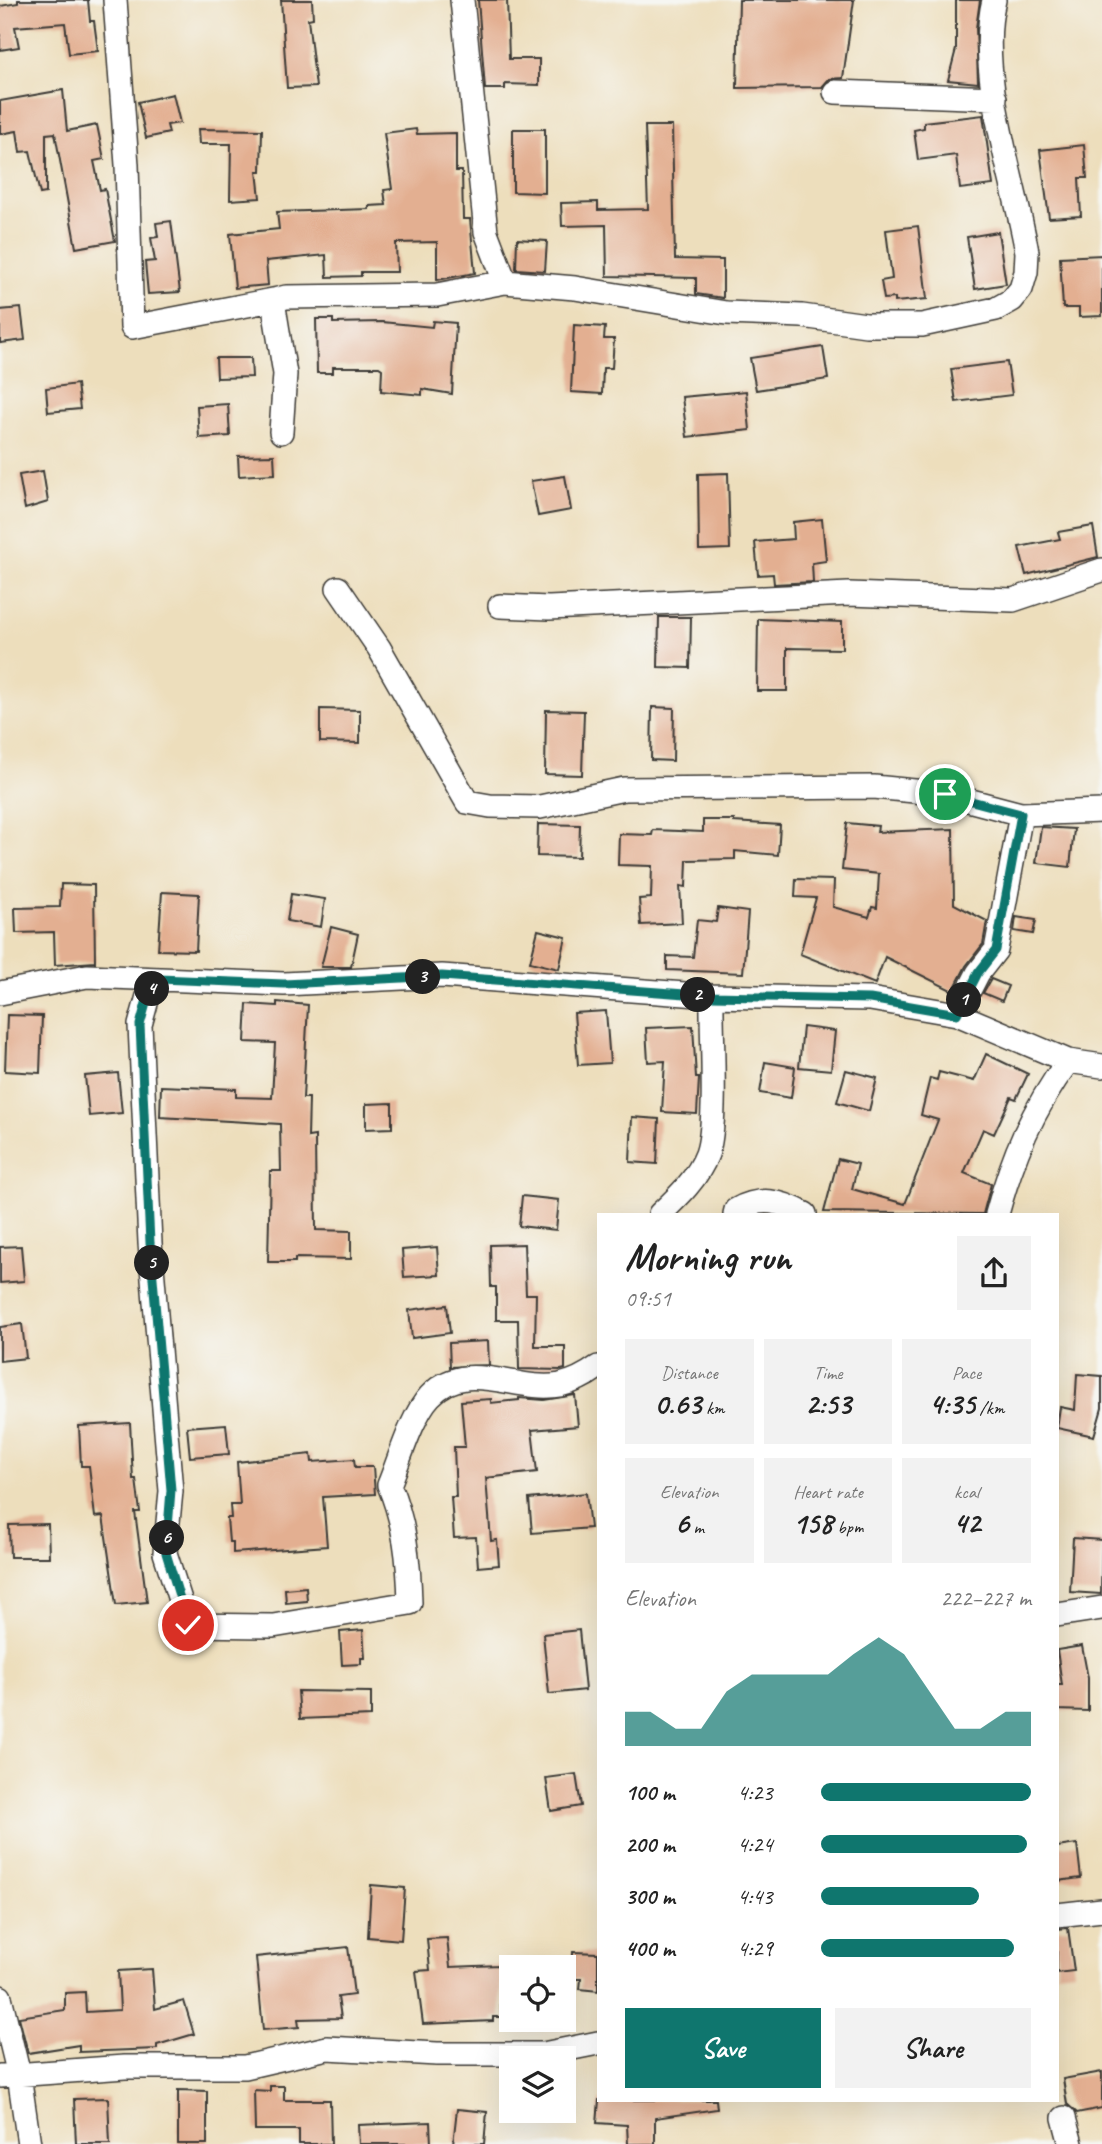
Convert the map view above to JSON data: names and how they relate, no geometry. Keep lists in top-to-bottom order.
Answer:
{
  "page": {
    "pins": [
      "3",
      "4",
      "2",
      "1",
      "5",
      "6"
    ],
    "heading": ["Morning run", "09:51"],
    "stats": [
      ["Distance", "0.63 km"],
      ["Time", "2:53"],
      ["Pace", "4:35 /km"],
      ["Elevation", "6 m"],
      ["Heart rate", "158 bpm"],
      ["kcal", "42"]
    ],
    "chart": ["Elevation", "222–227 m"],
    "list": [
      {
        "name": "100 m",
        "note": "4:23"
      },
      {
        "name": "200 m",
        "note": "4:24"
      },
      {
        "name": "300 m",
        "note": "4:43"
      },
      {
        "name": "400 m",
        "note": "4:29"
      }
    ],
    "buttons": ["Save", "Share"]
  }
}
